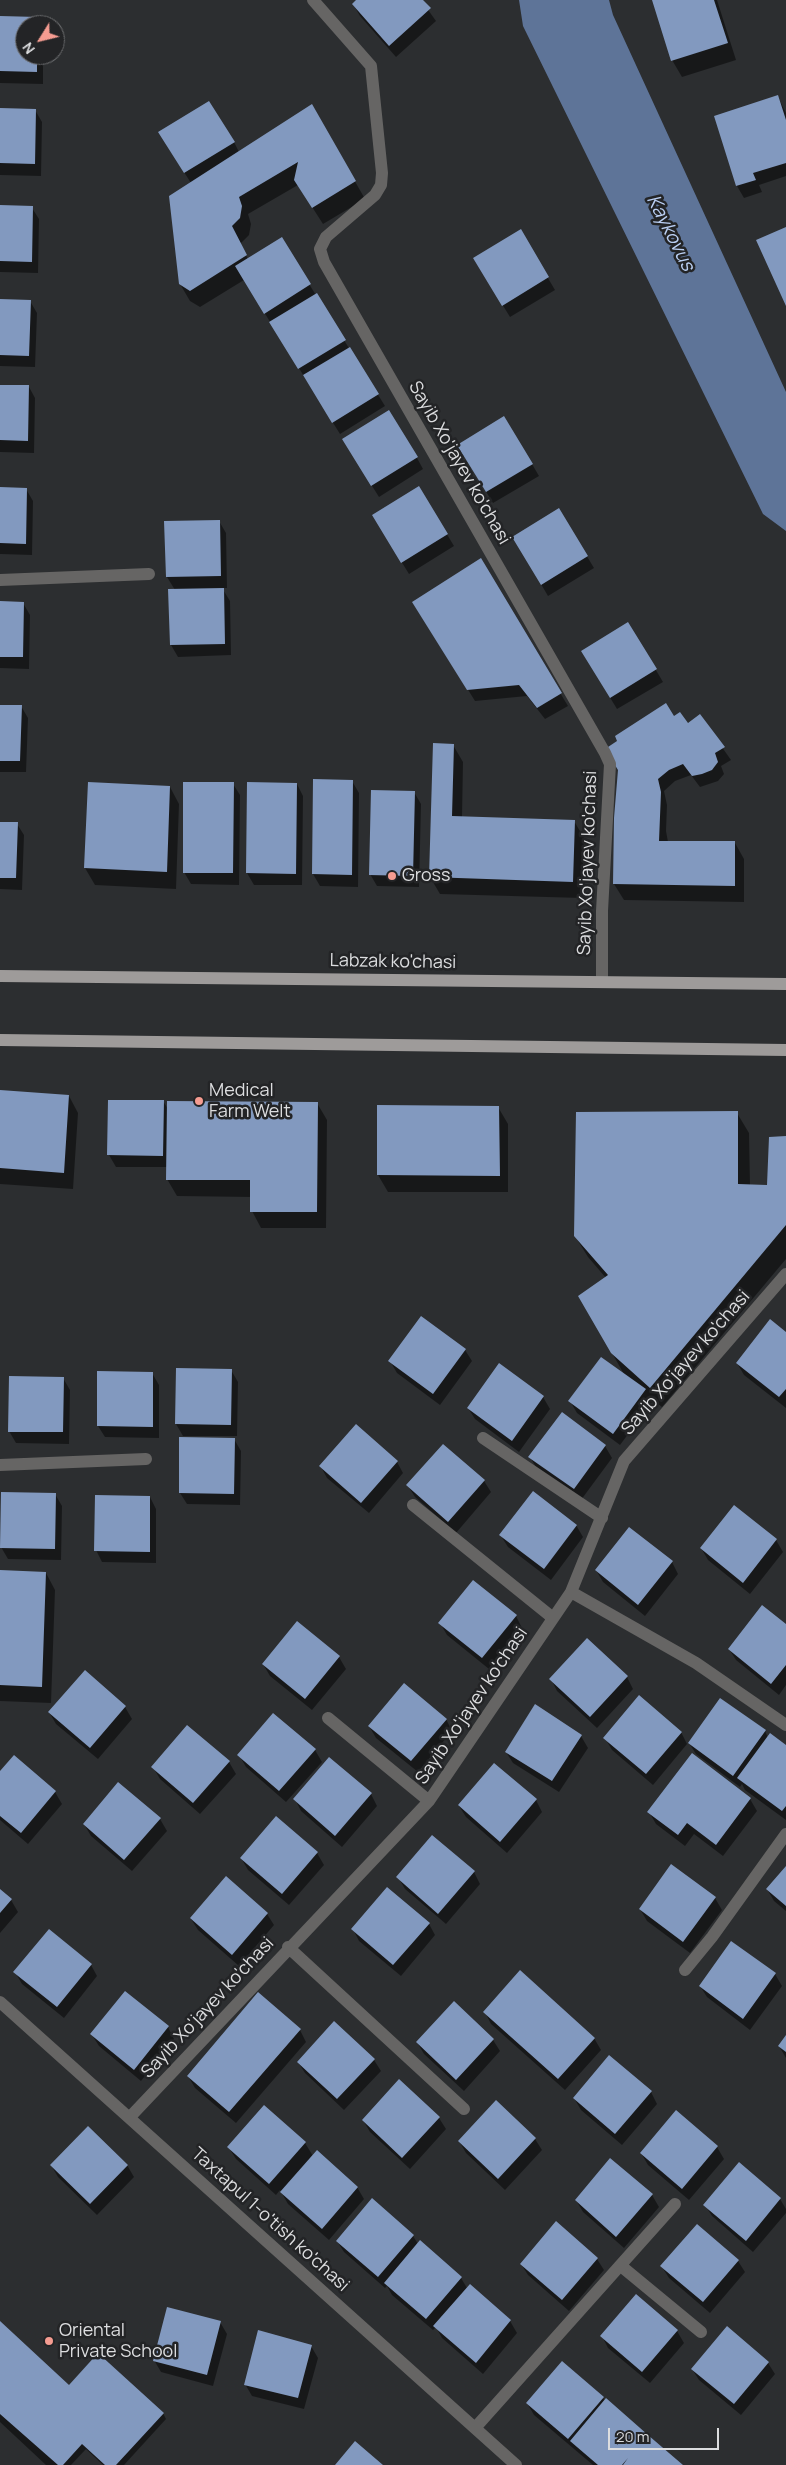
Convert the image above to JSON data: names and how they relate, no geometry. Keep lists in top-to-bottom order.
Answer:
{
  "streets": {
    "main road": ["Labzak ko'chasi"],
    "street": ["Sayib Xo'jayev ko'chasi", "Taxtapul 1-o'tish ko'chasi"]
  },
  "crossings": [
    ["Sayib Xo'jayev ko'chasi", "Labzak ko'chasi"],
    ["Sayib Xo'jayev ko'chasi", "Taxtapul 1-o'tish ko'chasi"]
  ],
  "water": ["Kaykovus"],
  "places": ["Gross", "Medical Farm Welt", "Oriental Private School"],
  "scale_bar": "20 m",
  "north": "bottom left"
}
